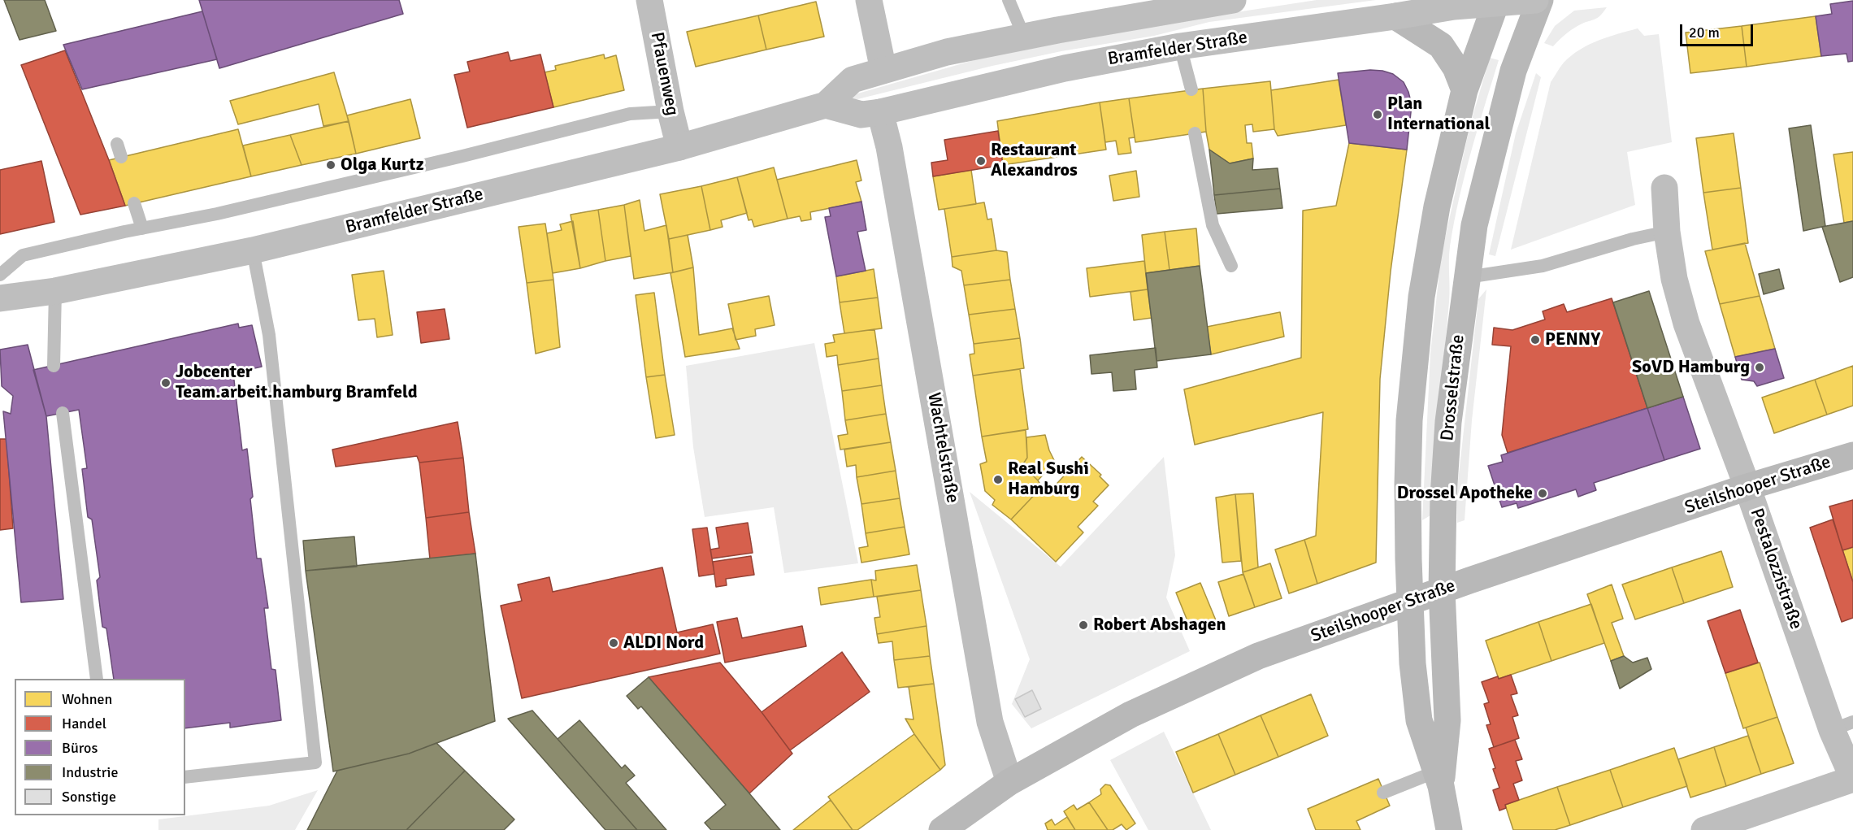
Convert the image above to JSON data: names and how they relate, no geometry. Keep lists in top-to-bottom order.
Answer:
{
  "streets": {
    "main road": [
      "Bramfelder Straße",
      "Pfauenweg",
      "Drosselstraße",
      "Wachtelstraße",
      "Steilshooper Straße",
      "Pestalozzistraße"
    ]
  },
  "crossings": [
    ["Bramfelder Straße", "Pfauenweg"],
    ["Bramfelder Straße", "Drosselstraße"],
    ["Bramfelder Straße", "Wachtelstraße"],
    ["Drosselstraße", "Steilshooper Straße"],
    ["Wachtelstraße", "Steilshooper Straße"],
    ["Steilshooper Straße", "Pestalozzistraße"]
  ],
  "places": [
    "Plan International",
    "Restaurant Alexandros",
    "Olga Kurtz",
    "PENNY",
    "SoVD Hamburg",
    "Jobcenter Team.arbeit.hamburg Bramfeld",
    "Real Sushi Hamburg",
    "Drossel Apotheke",
    "Robert Abshagen",
    "ALDI Nord"
  ],
  "legend": [
    "Wohnen",
    "Handel",
    "Büros",
    "Industrie",
    "Sonstige"
  ],
  "scale_bar": "20 m"
}
